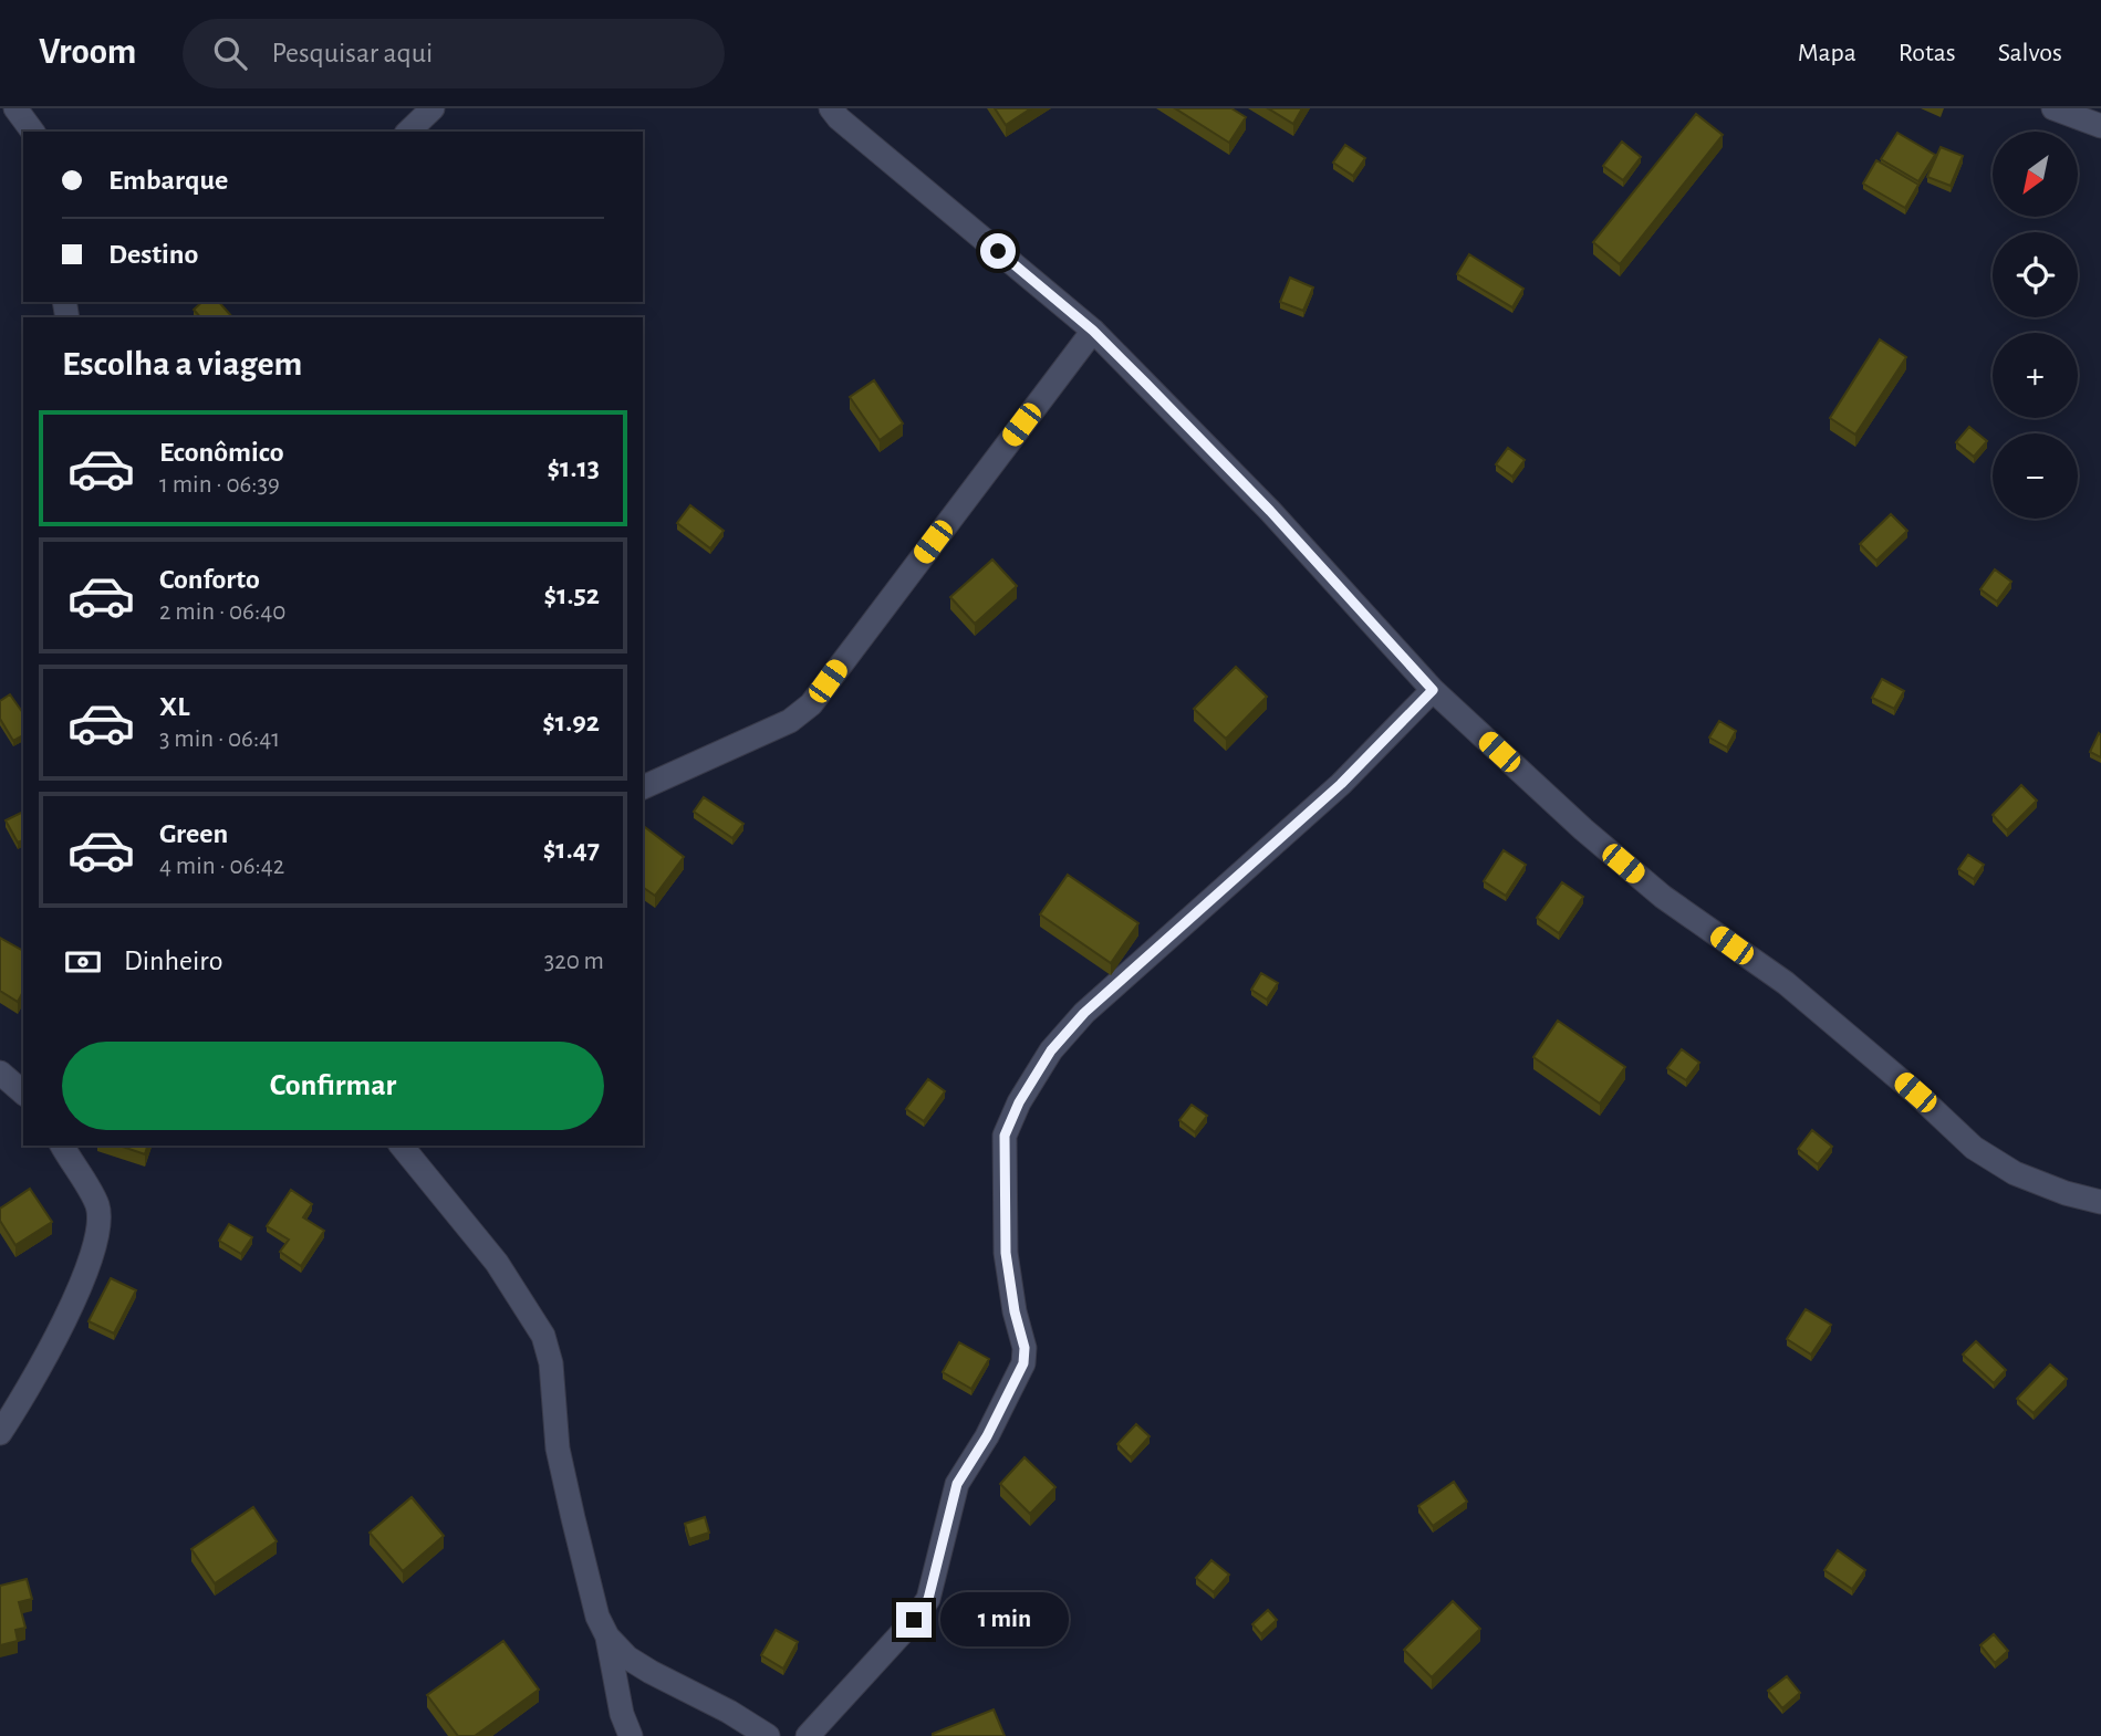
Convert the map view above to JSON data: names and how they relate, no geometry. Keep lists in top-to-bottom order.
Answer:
{
  "north": "bottom left",
  "page": {
    "header": "Vroom",
    "search": "Pesquisar aqui",
    "nav": ["Mapa", "Rotas", "Salvos"],
    "map_buttons": ["+", "−"],
    "banner": ["Embarque", "Destino"],
    "heading": "Escolha a viagem",
    "list": [
      {
        "name": "Econômico",
        "note": "1 min · 06:39",
        "value": "$1.13"
      },
      {
        "name": "Conforto",
        "note": "2 min · 06:40",
        "value": "$1.52"
      },
      {
        "name": "XL",
        "note": "3 min · 06:41",
        "value": "$1.92"
      },
      {
        "name": "Green",
        "note": "4 min · 06:42",
        "value": "$1.47"
      }
    ],
    "pay": ["Dinheiro", "320 m"],
    "buttons": "Confirmar",
    "bubble": "1 min"
  }
}
